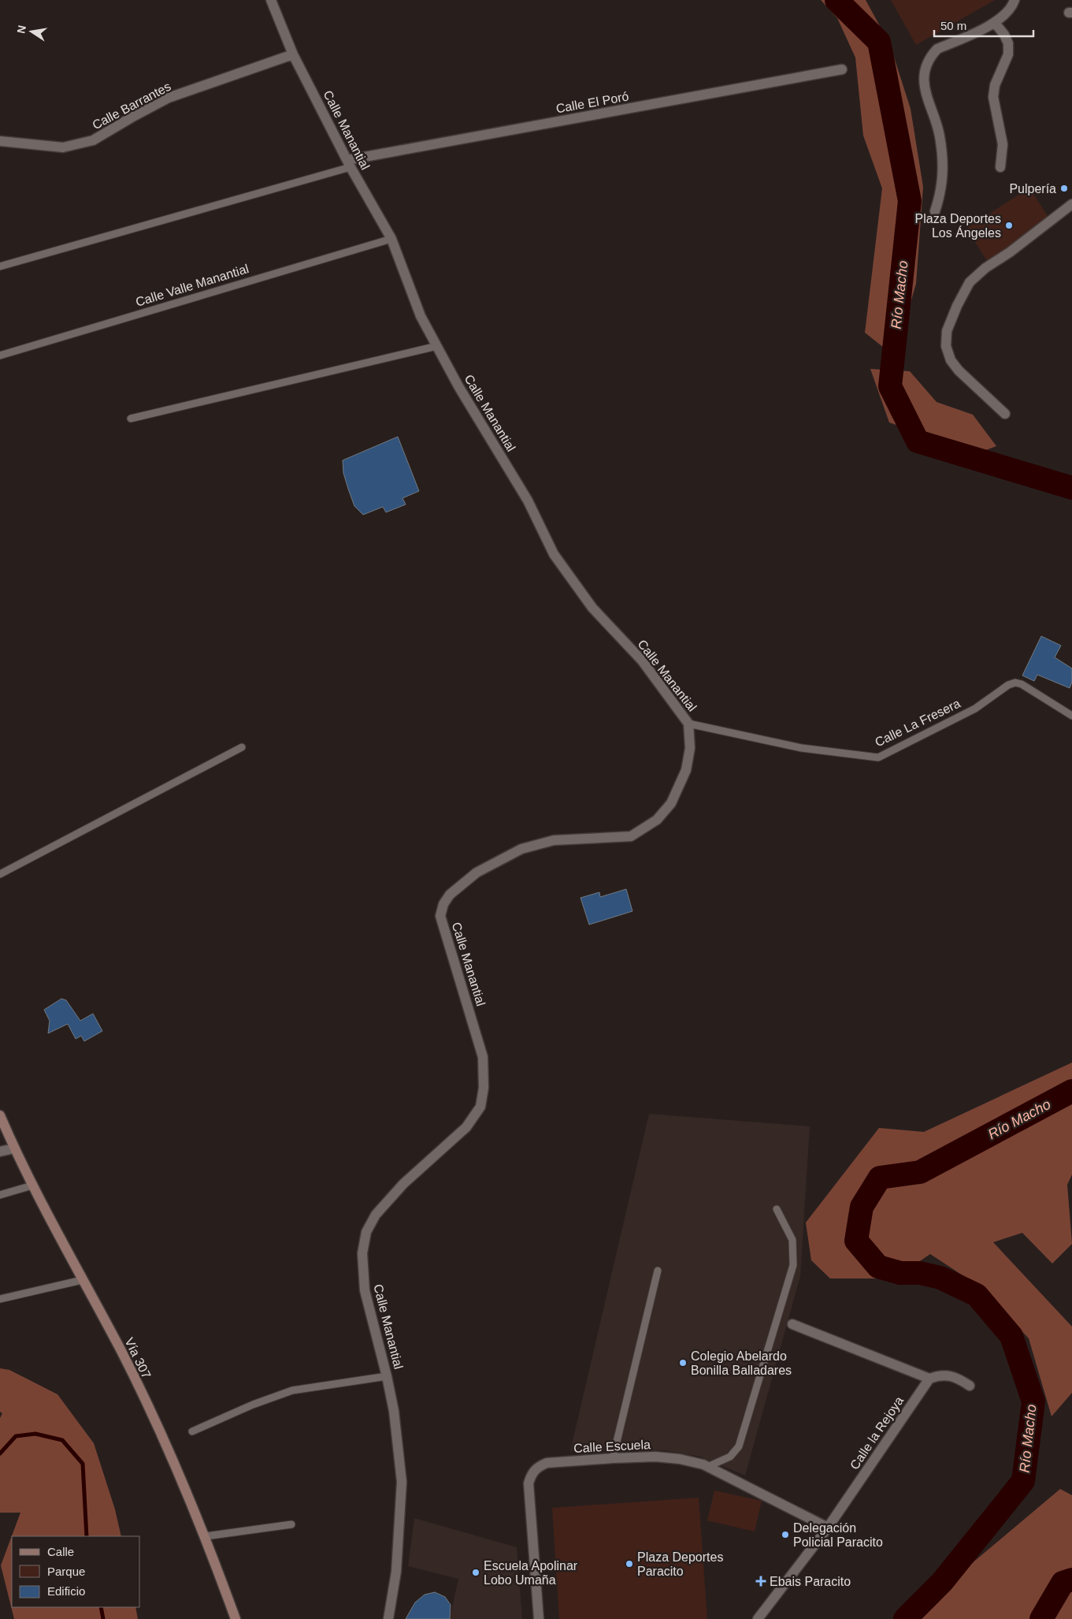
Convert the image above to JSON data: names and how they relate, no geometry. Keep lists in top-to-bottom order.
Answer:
{
  "streets": {
    "street": [
      "Calle El Poró",
      "Calle Barrantes",
      "Calle Manantial",
      "Vía 307",
      "Calle la Rejoya",
      "Calle Escuela"
    ],
    "lane": ["Calle Valle Manantial", "Calle La Fresera"]
  },
  "crossings": [
    ["Calle El Poró", "Calle Manantial"],
    ["Calle Barrantes", "Calle Manantial"],
    ["Calle Manantial", "Calle Valle Manantial"],
    ["Calle Manantial", "Calle La Fresera"],
    ["Calle la Rejoya", "Calle Escuela"]
  ],
  "water": ["Río Macho"],
  "places": {
    "other": [
      "Pulpería",
      "Plaza Deportes Los Ángeles",
      "Colegio Abelardo Bonilla Balladares",
      "Delegación Policial Paracito",
      "Plaza Deportes Paracito",
      "Escuela Apolinar Lobo Umaña"
    ],
    "health": ["Ebais Paracito"]
  },
  "legend": ["Calle", "Parque", "Edificio"],
  "scale_bar": "50 m",
  "north": "left"
}
